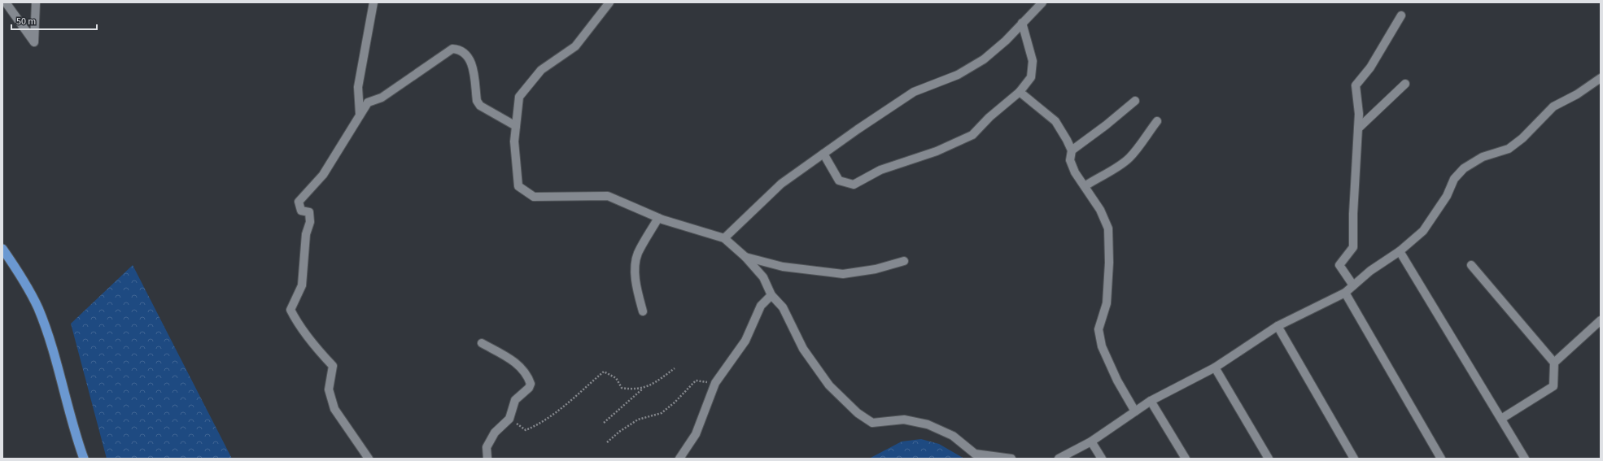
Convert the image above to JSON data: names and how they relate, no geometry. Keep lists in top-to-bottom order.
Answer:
{
  "scale_bar": "50 m"
}
